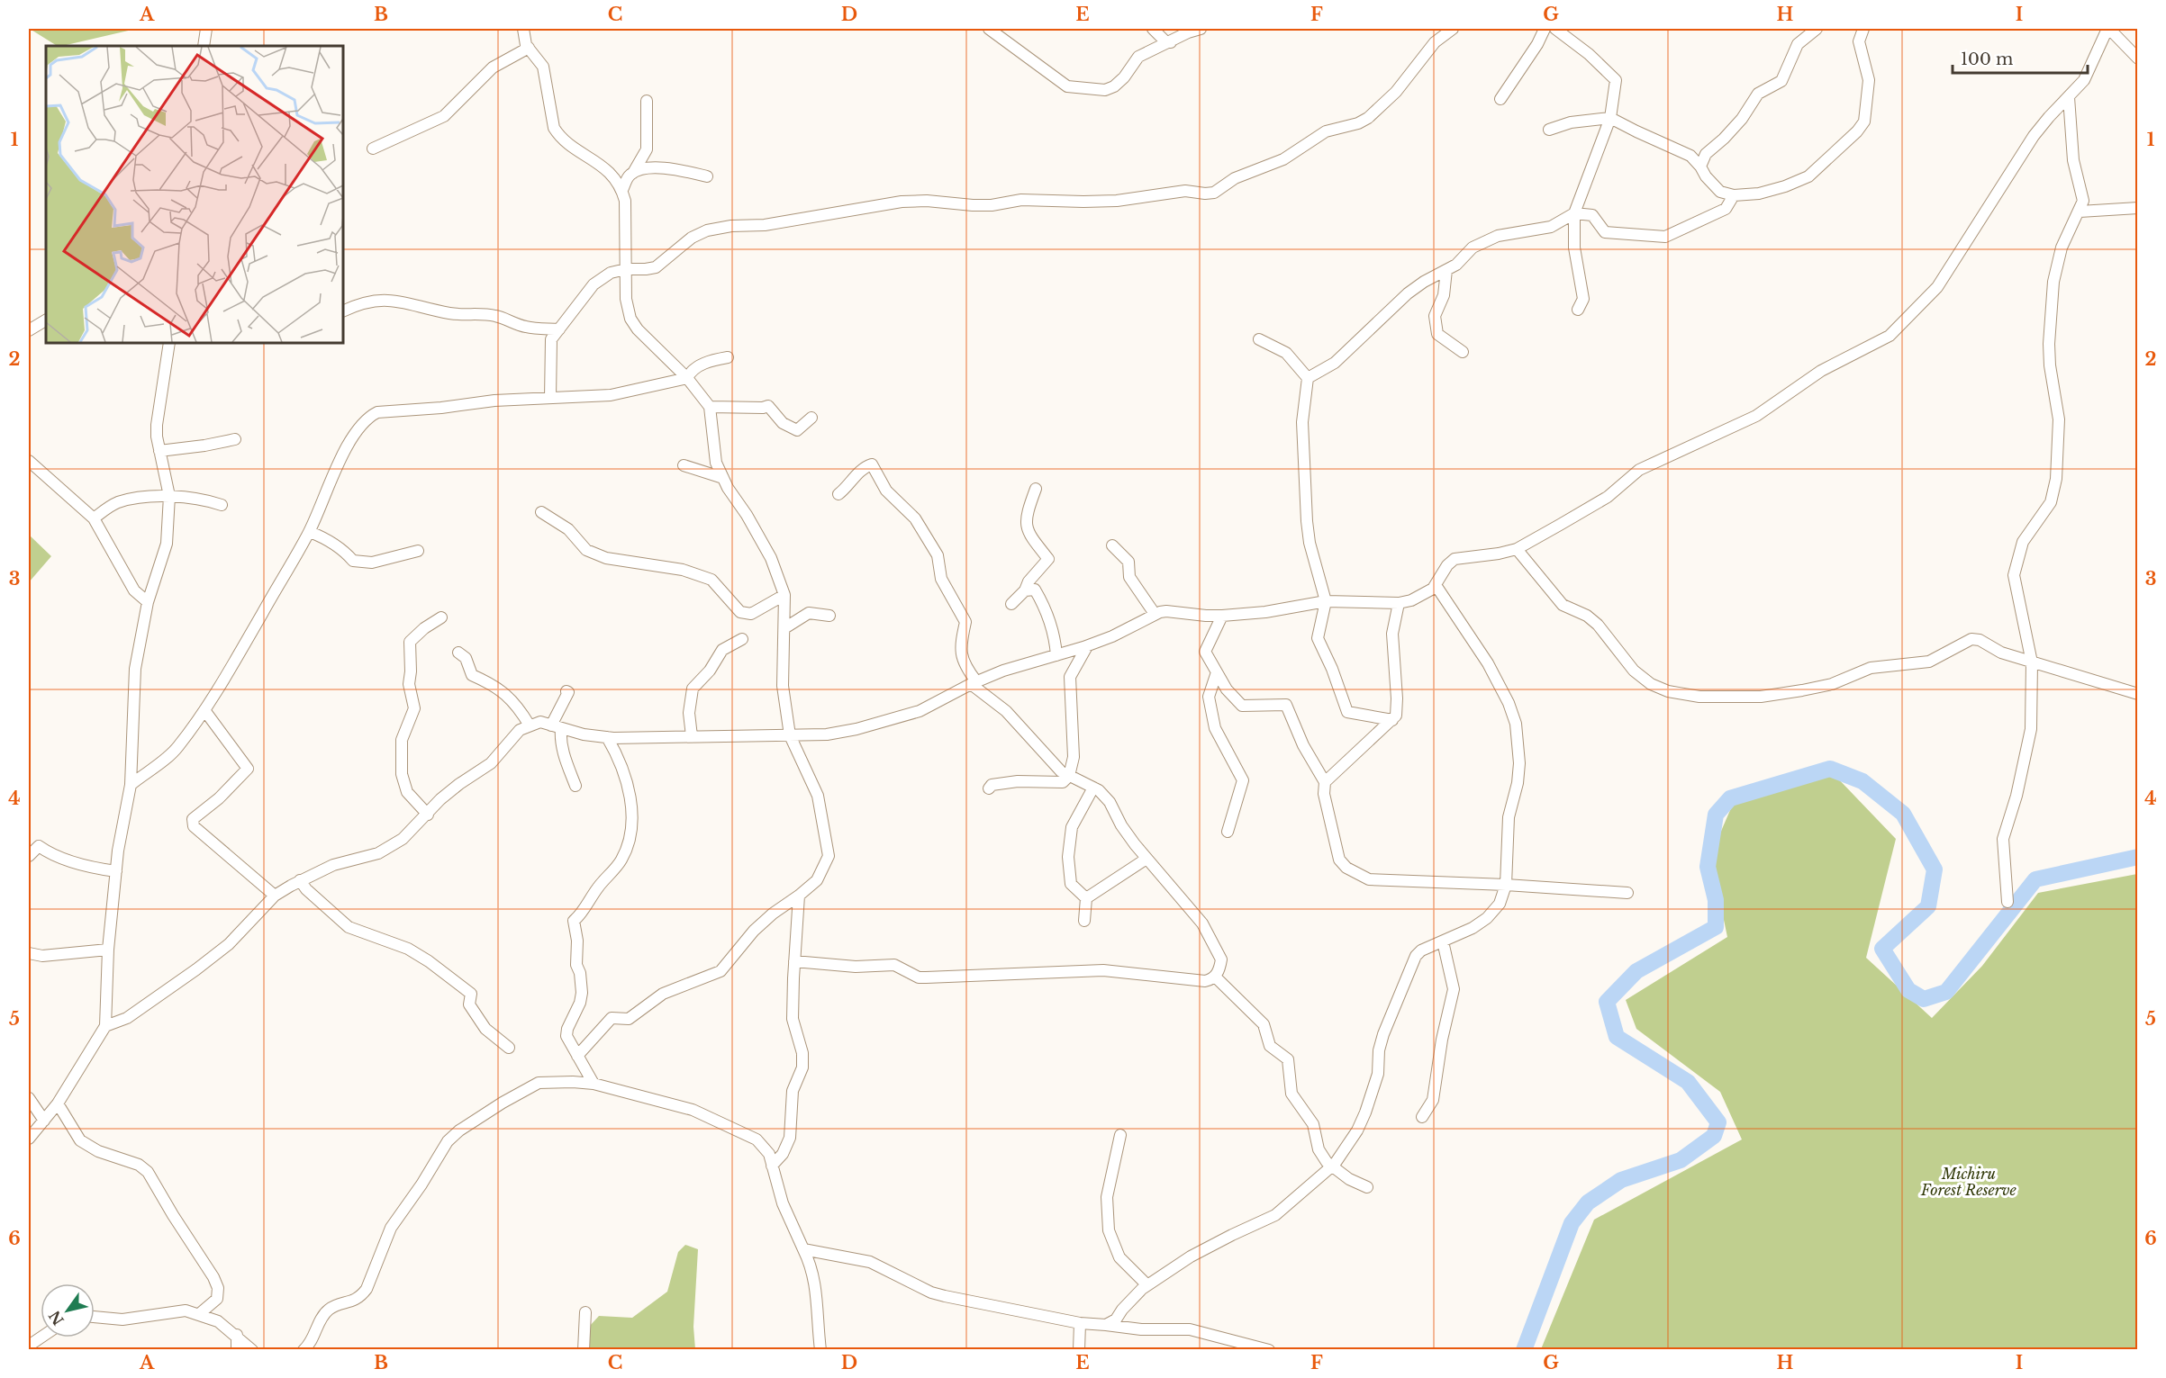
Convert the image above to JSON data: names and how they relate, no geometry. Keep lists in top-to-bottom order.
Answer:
{
  "parks": ["Michiru Forest Reserve"],
  "scale_bar": "100 m",
  "north": "bottom left",
  "grid": {
    "columns": [
      "A",
      "B",
      "C",
      "D",
      "E",
      "F",
      "G",
      "H",
      "I"
    ],
    "rows": [
      "1",
      "2",
      "3",
      "4",
      "5",
      "6"
    ]
  }
}
